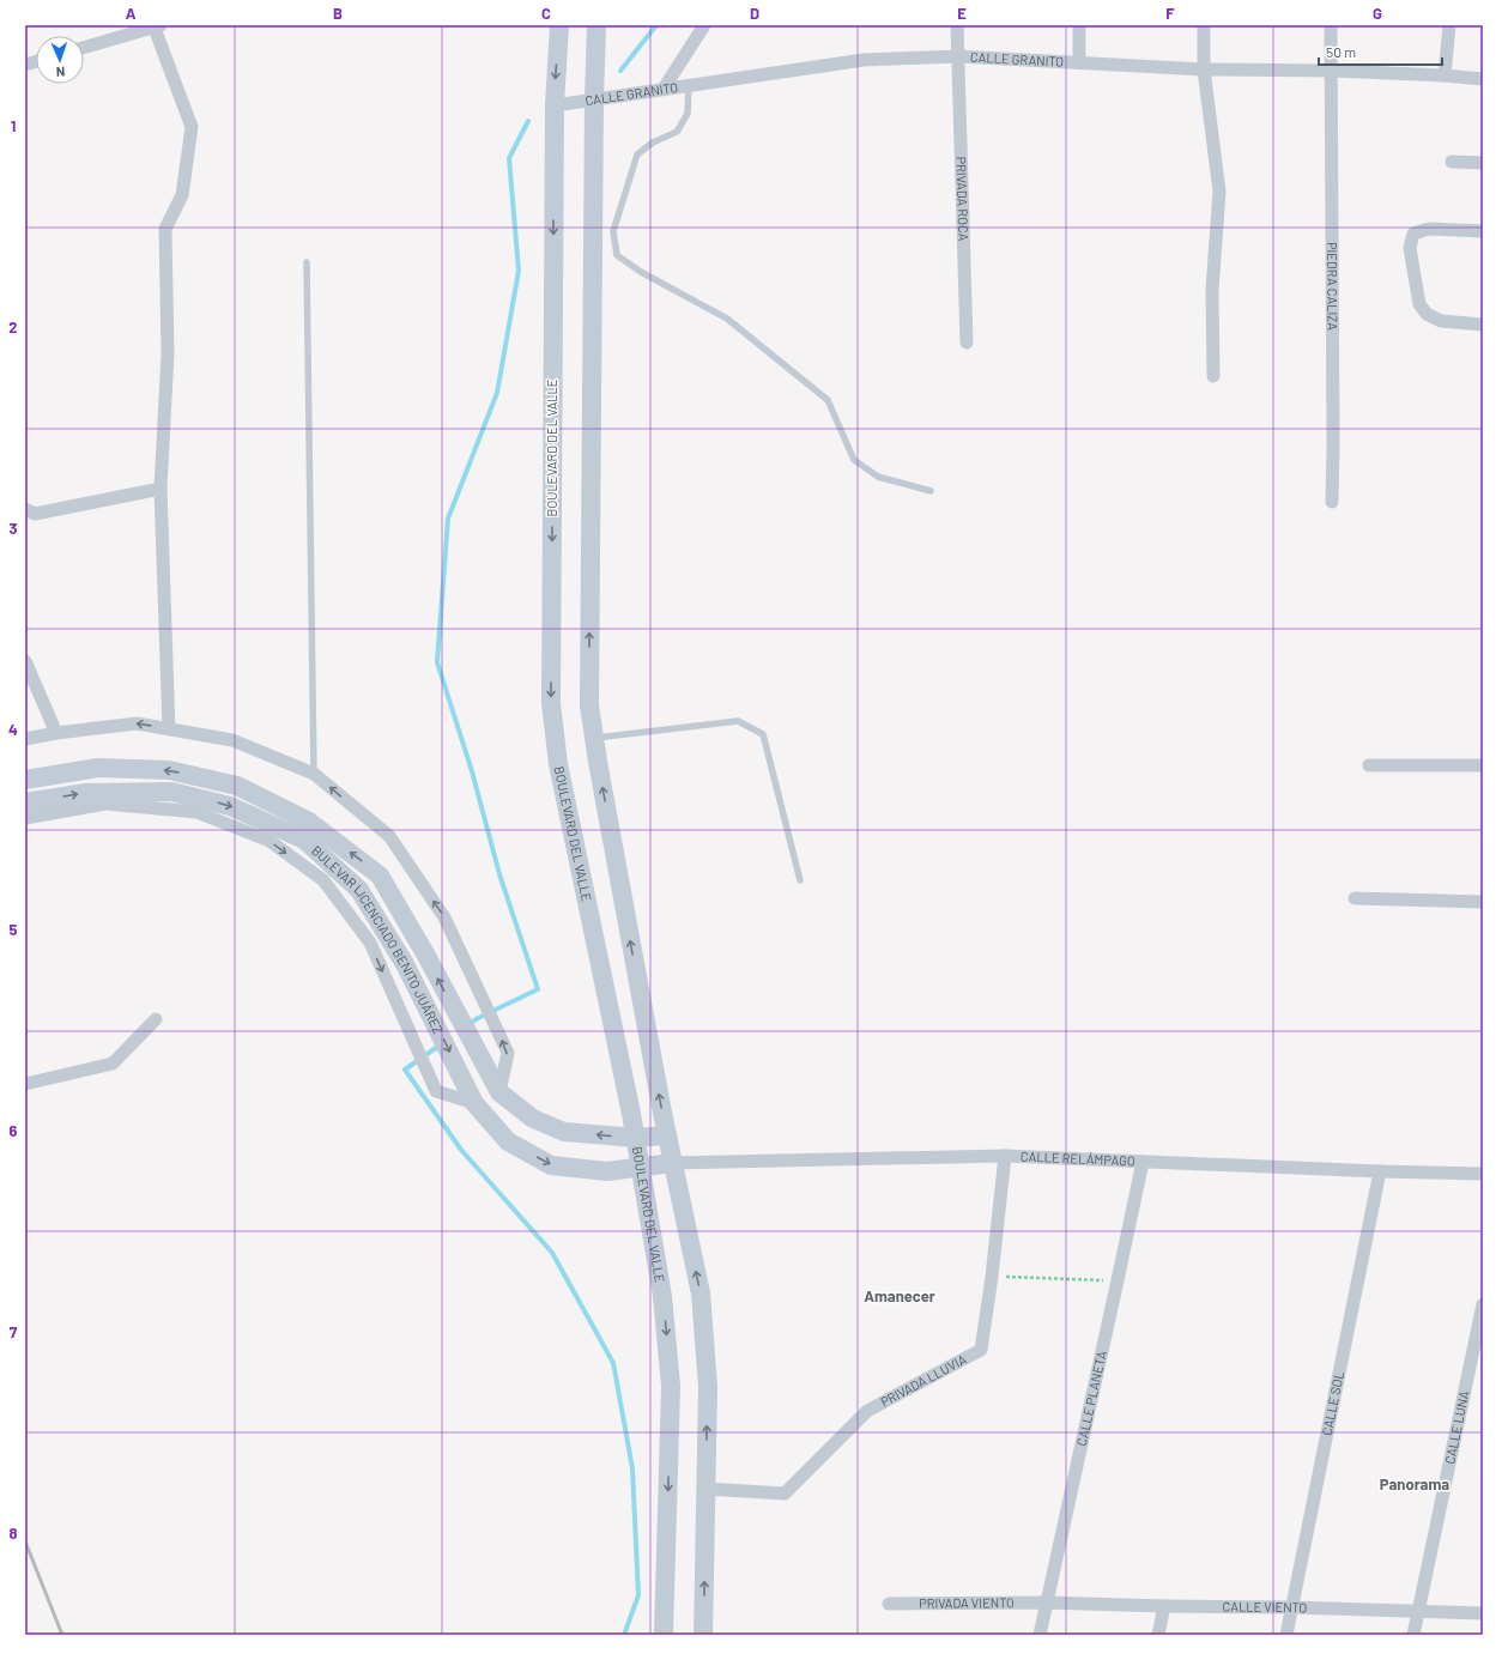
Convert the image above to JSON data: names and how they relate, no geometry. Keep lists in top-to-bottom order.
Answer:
{
  "streets": {
    "street": [
      "CALLE GRANITO",
      "PRIVADA ROCA",
      "PIEDRA CALIZA",
      "BOULEVARD DEL VALLE",
      "BULEVAR LICENCIADO BENITO JUÁREZ",
      "CALLE RELÁMPAGO",
      "PRIVADA LLUVIA",
      "CALLE PLANETA",
      "CALLE SOL",
      "CALLE LUNA",
      "PRIVADA VIENTO",
      "CALLE VIENTO"
    ]
  },
  "crossings": [
    ["CALLE GRANITO", "PRIVADA ROCA"],
    ["CALLE GRANITO", "PIEDRA CALIZA"],
    ["CALLE GRANITO", "BOULEVARD DEL VALLE"],
    ["BOULEVARD DEL VALLE", "BULEVAR LICENCIADO BENITO JUÁREZ"],
    ["BULEVAR LICENCIADO BENITO JUÁREZ", "CALLE RELÁMPAGO"],
    ["CALLE RELÁMPAGO", "PRIVADA LLUVIA"],
    ["CALLE RELÁMPAGO", "CALLE PLANETA"],
    ["CALLE RELÁMPAGO", "CALLE SOL"],
    ["CALLE PLANETA", "PRIVADA VIENTO"],
    ["CALLE PLANETA", "CALLE VIENTO"],
    ["CALLE SOL", "CALLE VIENTO"],
    ["CALLE LUNA", "CALLE VIENTO"],
    ["PRIVADA VIENTO", "CALLE VIENTO"]
  ],
  "districts": ["Amanecer", "Panorama"],
  "scale_bar": "50 m",
  "north": "bottom",
  "grid": {
    "columns": [
      "A",
      "B",
      "C",
      "D",
      "E",
      "F",
      "G"
    ],
    "rows": [
      "1",
      "2",
      "3",
      "4",
      "5",
      "6",
      "7",
      "8"
    ]
  }
}
